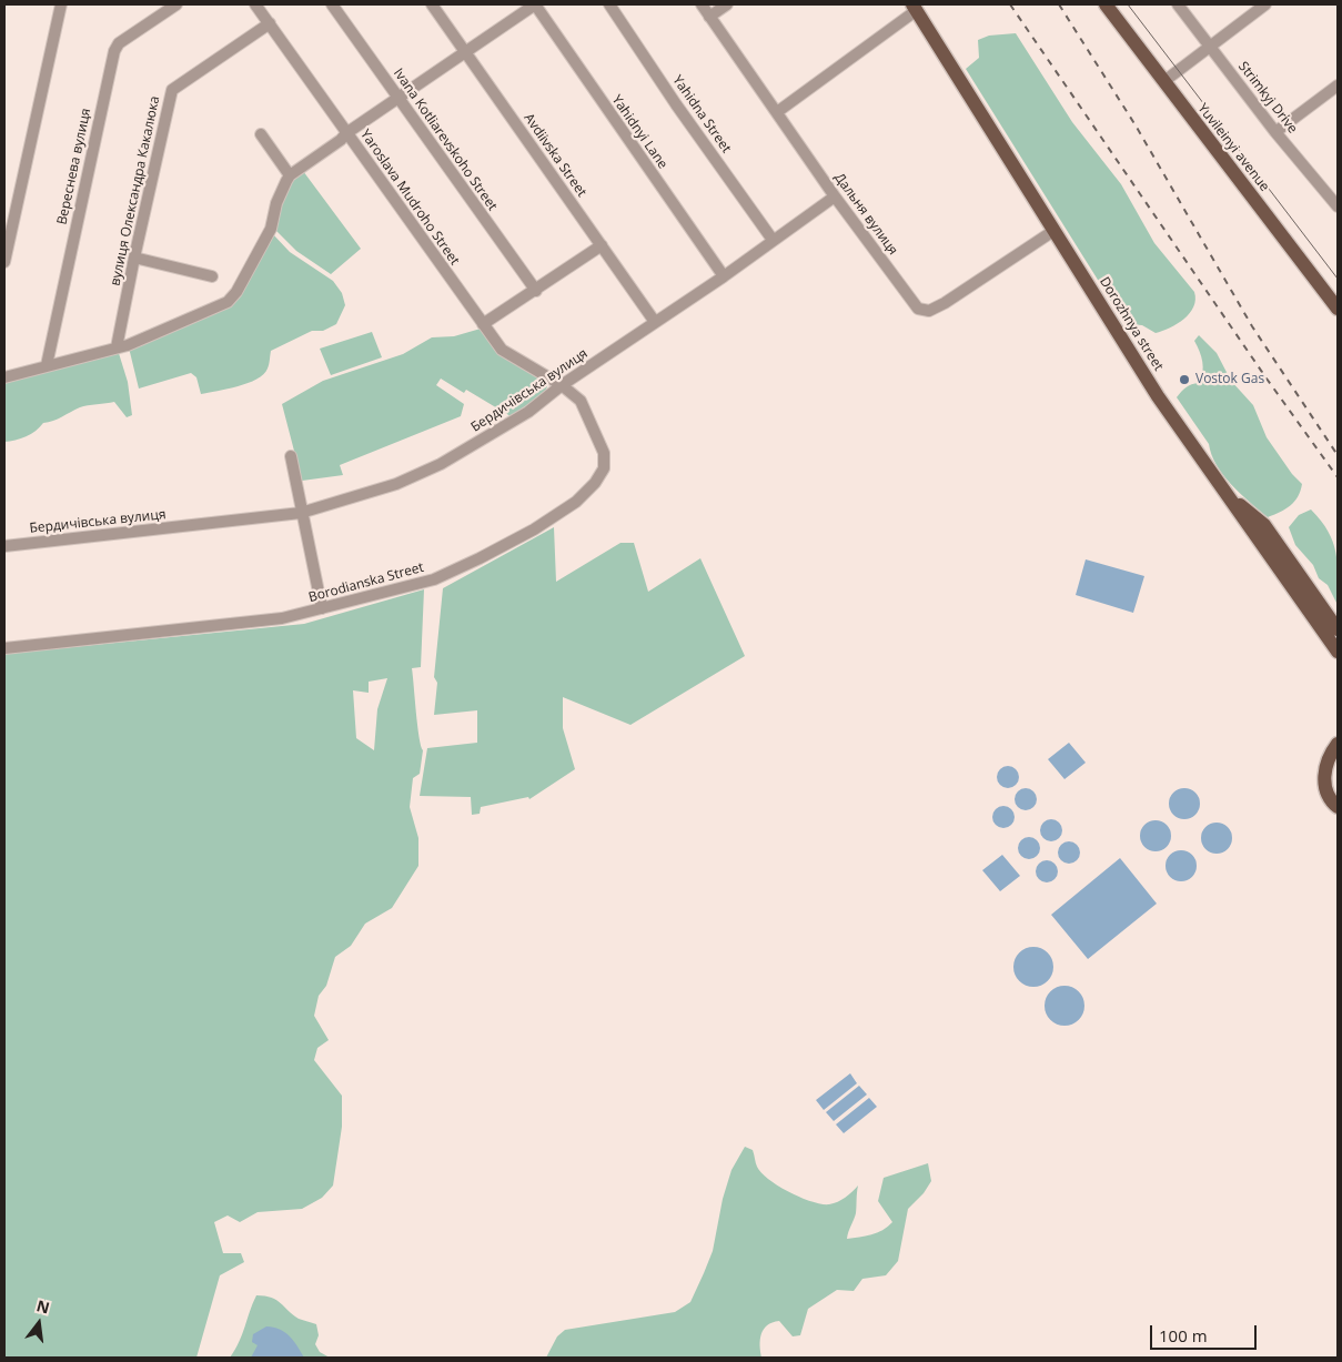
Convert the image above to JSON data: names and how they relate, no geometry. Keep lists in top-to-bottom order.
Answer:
{
  "streets": {
    "main road": ["Yuvileinyi avenue", "Dorozhnya street"],
    "street": [
      "Strimkyj Drive",
      "Yahidna Street",
      "Yahidnyi Lane",
      "Ivana Kotliarevskoho Street",
      "Avdiivska Street",
      "Вереснева вулиця",
      "вулиця Олександра Какалюка",
      "Yaroslava Mudroho Street",
      "Дальня вулиця",
      "Бердичівська вулиця",
      "Borodianska Street"
    ]
  },
  "crossings": [
    ["Yahidna Street", "Бердичівська вулиця"],
    ["Yahidnyi Lane", "Бердичівська вулиця"],
    ["Avdiivska Street", "Бердичівська вулиця"],
    ["вулиця Олександра Какалюка", "Yaroslava Mudroho Street"],
    ["Yaroslava Mudroho Street", "Бердичівська вулиця"],
    ["Yaroslava Mudroho Street", "Borodianska Street"],
    ["Дальня вулиця", "Dorozhnya street"],
    ["Дальня вулиця", "Бердичівська вулиця"],
    ["Бердичівська вулиця", "Borodianska Street"]
  ],
  "places": ["Vostok Gas"],
  "scale_bar": "100 m",
  "north": "top"
}
